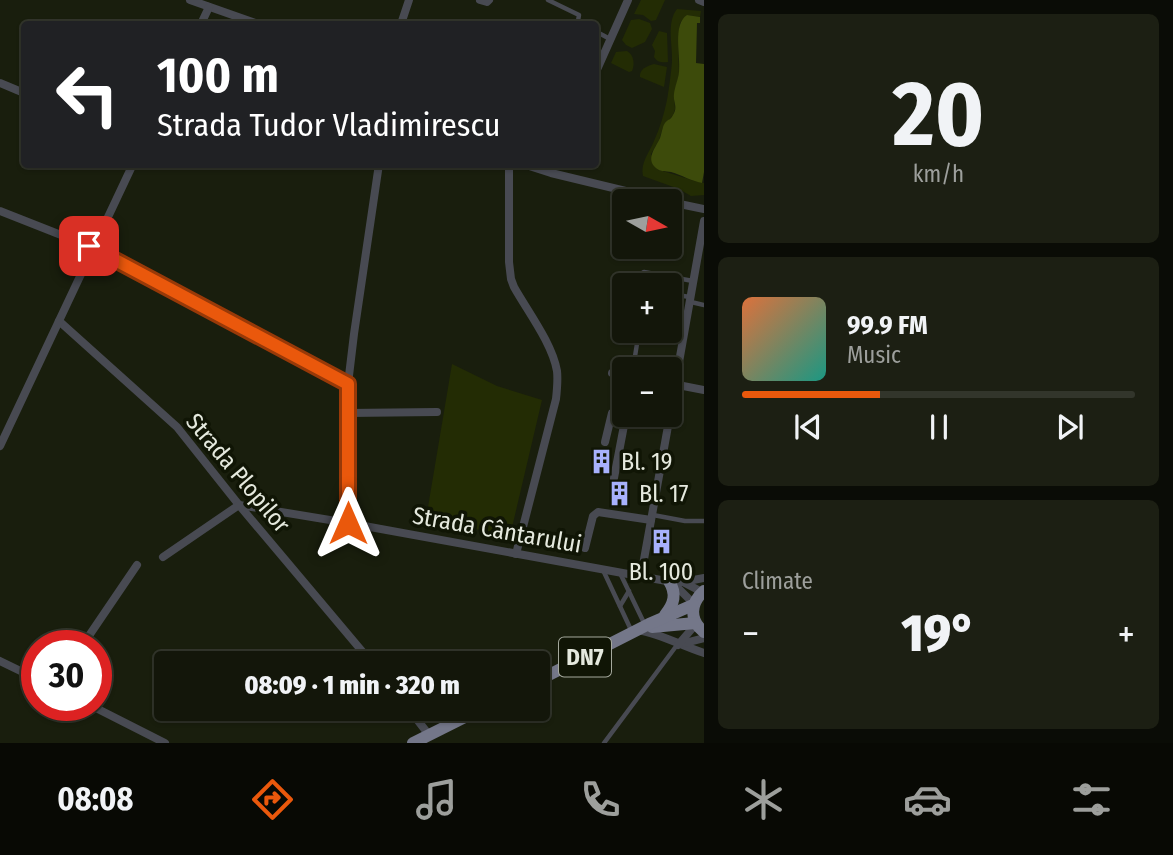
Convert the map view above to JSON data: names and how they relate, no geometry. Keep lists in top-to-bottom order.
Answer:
{
  "streets": {
    "main road": ["DN7"],
    "street": ["Strada Plopilor", "Strada Cântarului"]
  },
  "crossings": [
    ["Strada Plopilor", "Strada Cântarului"]
  ],
  "places": {
    "building": ["Bl. 19", "Bl. 17", "Bl. 100"]
  },
  "north": "right",
  "page": {
    "tile": [
      ["20", "km/h"],
      "Climate"
    ],
    "turn": ["100 m", "Strada Tudor Vladimirescu"],
    "map_buttons": ["+", "−"],
    "song": ["99.9 FM", "Music"],
    "heat": ["−", "19°", "+"],
    "limit": "30",
    "trip": "08:09 · 1 min · 320 m",
    "tabs": "08:08"
  }
}
